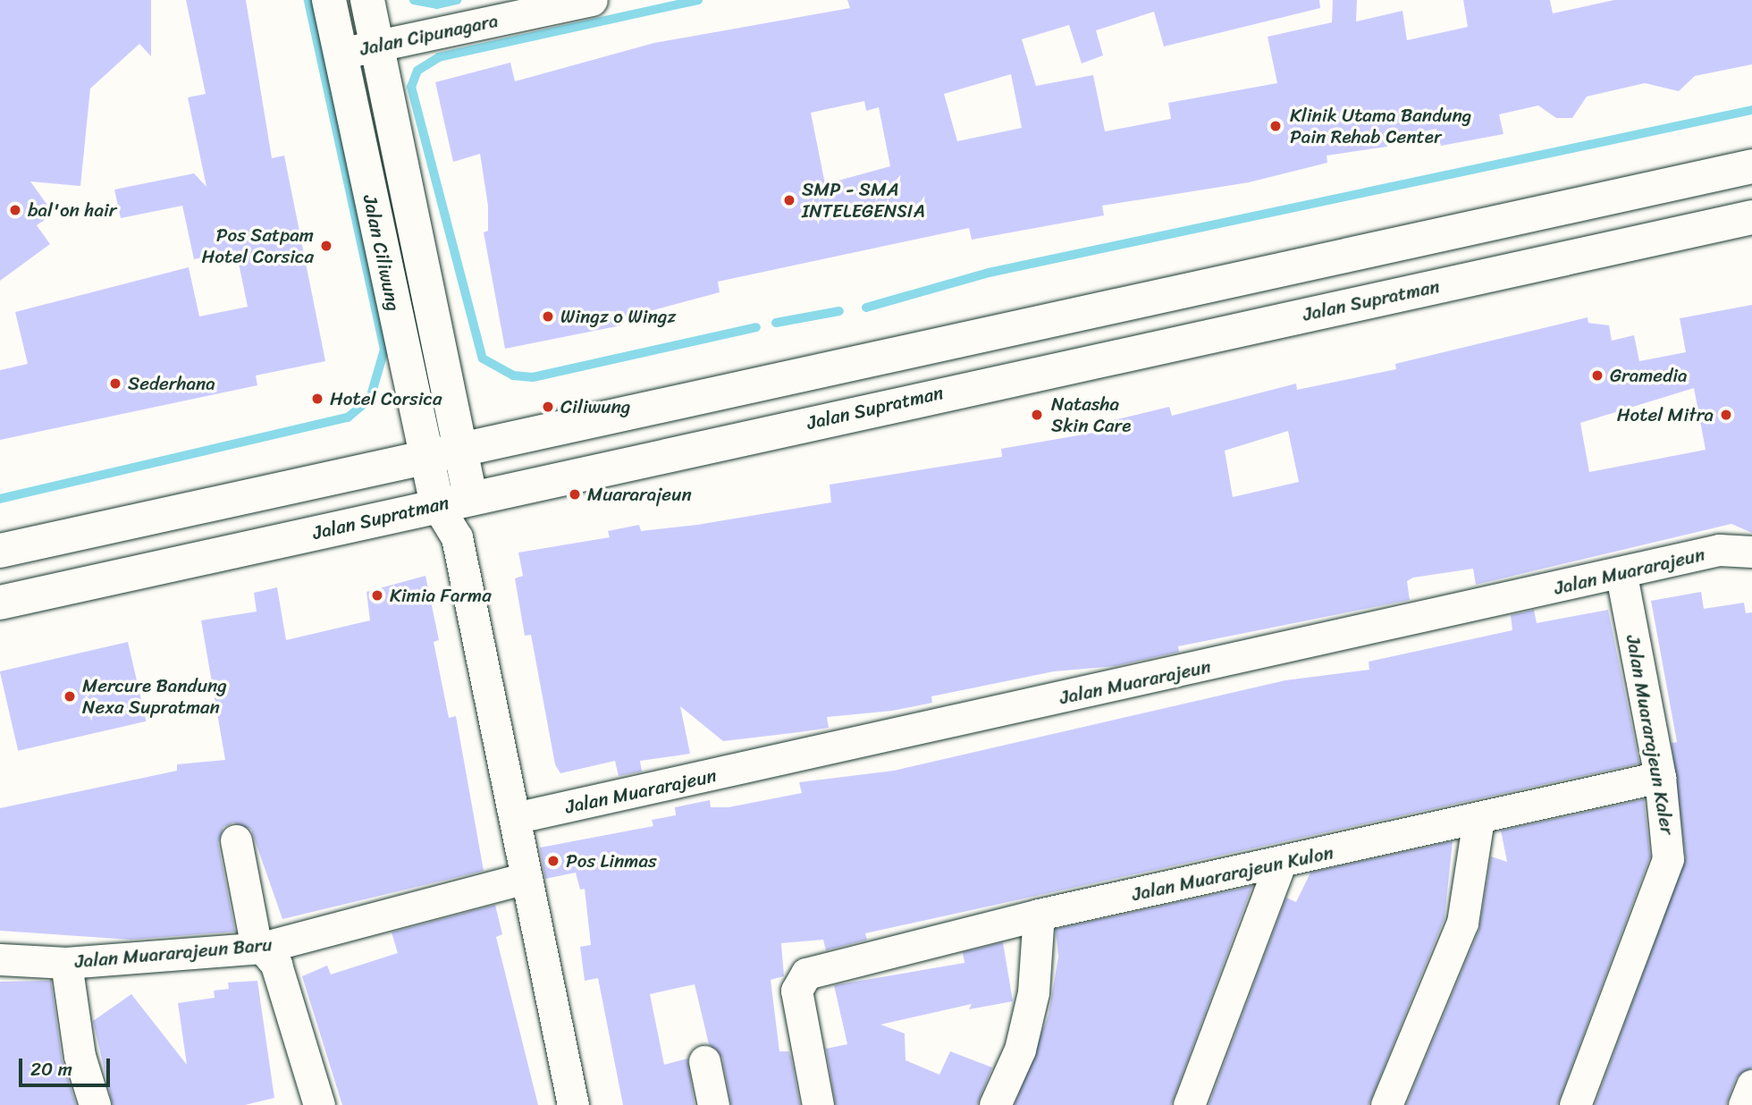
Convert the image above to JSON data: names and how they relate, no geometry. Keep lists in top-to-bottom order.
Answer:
{
  "streets": {
    "main road": ["Jalan Ciliwung", "Jalan Supratman"],
    "street": [
      "Jalan Cipunagara",
      "Jalan Muararajeun",
      "Jalan Muararajeun Kaler",
      "Jalan Muararajeun Kulon",
      "Jalan Muararajeun Baru"
    ]
  },
  "crossings": [
    ["Jalan Cipunagara", "Jalan Ciliwung"],
    ["Jalan Ciliwung", "Jalan Supratman"],
    ["Jalan Muararajeun", "Jalan Muararajeun Kaler"],
    ["Jalan Muararajeun Kaler", "Jalan Muararajeun Kulon"]
  ],
  "places": [
    "Klinik Utama Bandung Pain Rehab Center",
    "SMP - SMA INTELEGENSIA",
    "bal'on hair",
    "Pos Satpam Hotel Corsica",
    "Wingz o Wingz",
    "Gramedia",
    "Sederhana",
    "Hotel Corsica",
    "Ciliwung",
    "Natasha Skin Care",
    "Hotel Mitra",
    "Muararajeun",
    "Kimia Farma",
    "Mercure Bandung Nexa Supratman",
    "Pos Linmas"
  ],
  "scale_bar": "20 m"
}
